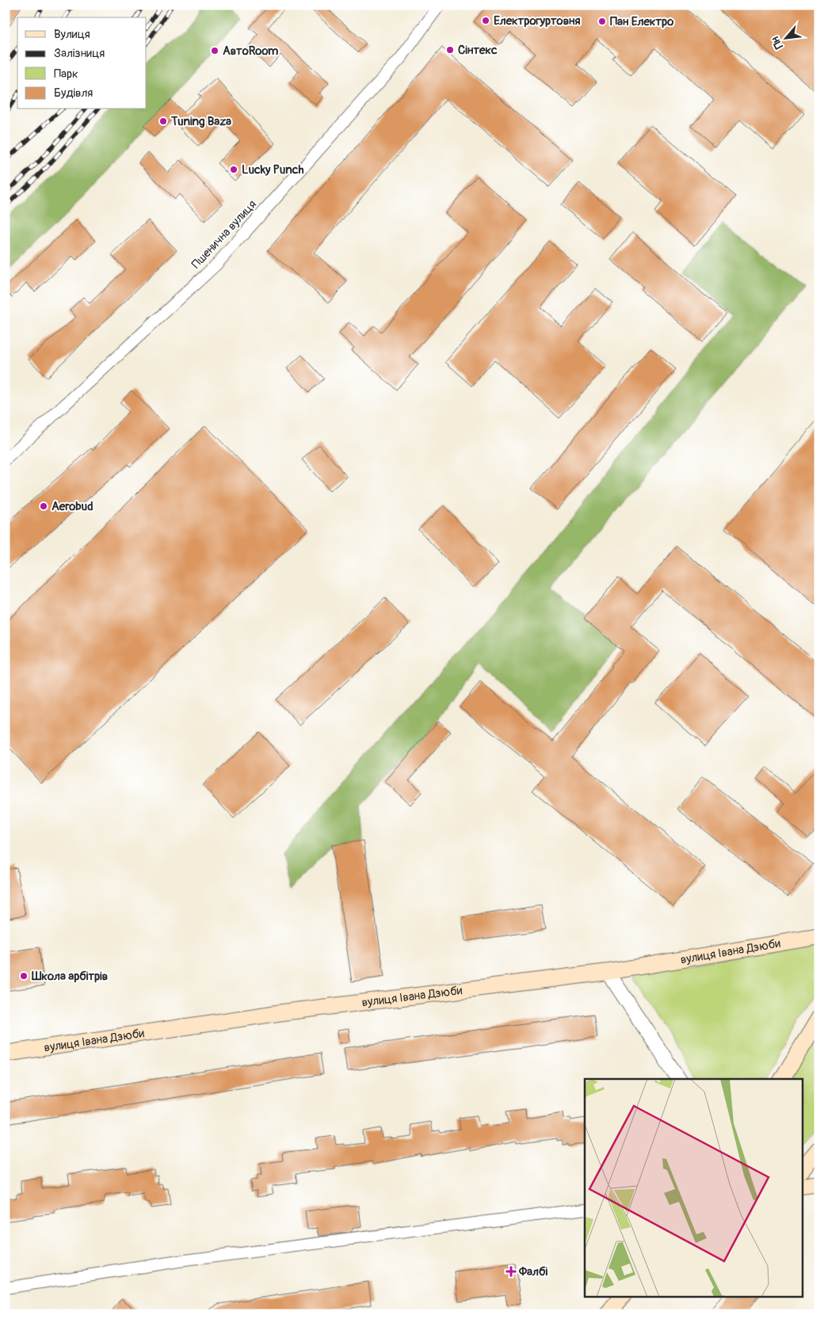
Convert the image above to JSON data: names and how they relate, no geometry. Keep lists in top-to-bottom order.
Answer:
{
  "streets": {
    "main road": ["вулиця Івана Дзюби"],
    "street": ["Пшенична вулиця"]
  },
  "places": {
    "other": [
      "Електрогуртовня",
      "Пан Електро",
      "Сінтекс",
      "АвтоRoom",
      "Tuning Baza",
      "Lucky Punch",
      "Aerobud",
      "Школа арбітрів"
    ],
    "health": ["Фалбі"]
  },
  "legend": [
    "Вулиця",
    "Залізниця",
    "Парк",
    "Будівля"
  ],
  "north": "bottom left"
}
